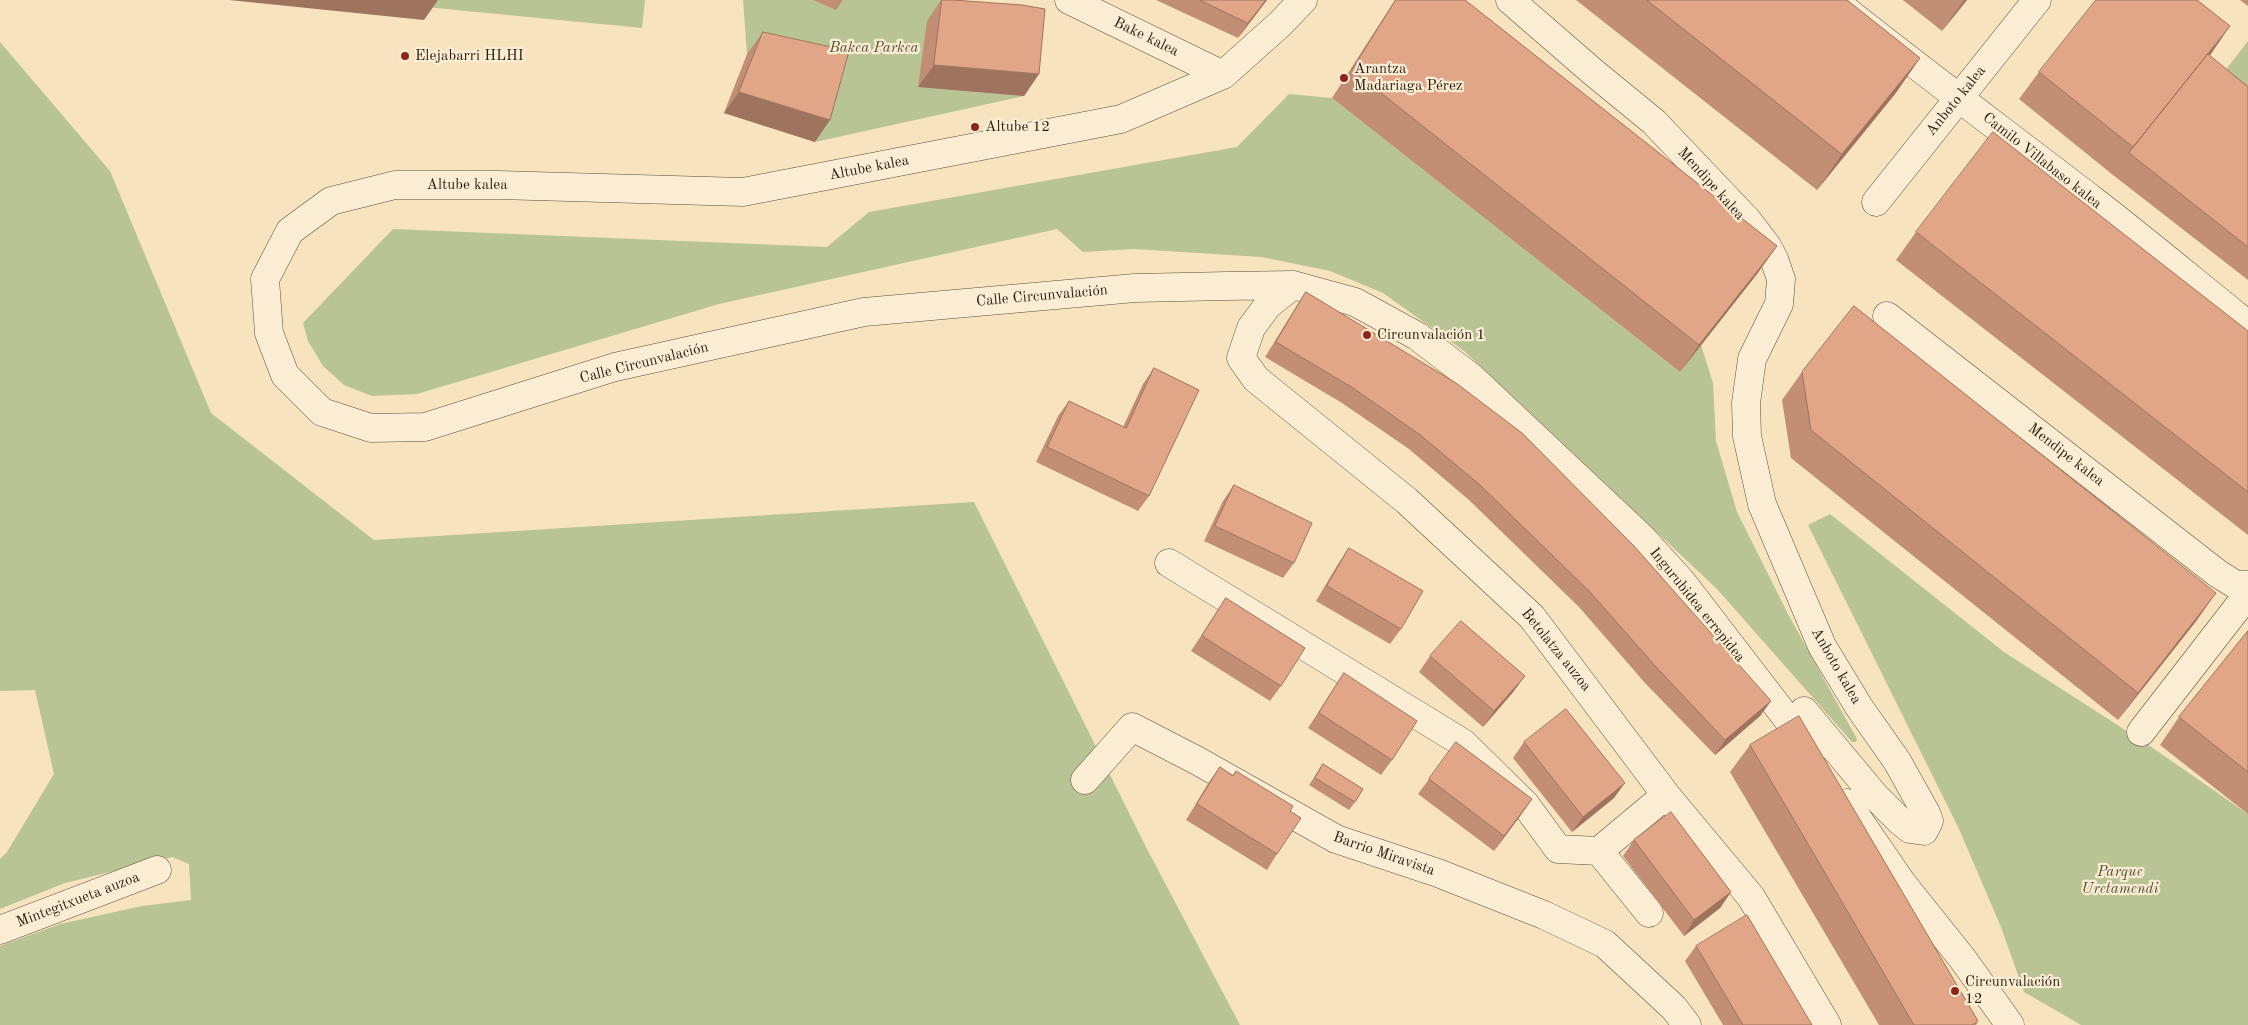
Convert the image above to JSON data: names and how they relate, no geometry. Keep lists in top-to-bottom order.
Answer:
{
  "streets": {
    "street": [
      "Bake kalea",
      "Anboto kalea",
      "Camilo Villabaso kalea",
      "Altube kalea",
      "Mendipe kalea",
      "Calle Circunvalación",
      "Ingurubidea errepidea",
      "Betolatza auzoa",
      "Barrio Miravista",
      "Mintegitxueta auzoa"
    ]
  },
  "crossings": [
    ["Bake kalea", "Altube kalea"],
    ["Anboto kalea", "Camilo Villabaso kalea"],
    ["Anboto kalea", "Mendipe kalea"],
    ["Anboto kalea", "Ingurubidea errepidea"],
    ["Altube kalea", "Calle Circunvalación"],
    ["Calle Circunvalación", "Ingurubidea errepidea"],
    ["Calle Circunvalación", "Betolatza auzoa"],
    ["Ingurubidea errepidea", "Betolatza auzoa"]
  ],
  "parks": ["Bakea Parkea", "Parque Uretamendi"],
  "places": [
    "Elejabarri HLHI",
    "Arantza Madariaga Pérez",
    "Altube 12",
    "Circunvalación 1",
    "Circunvalación 12"
  ]
}
